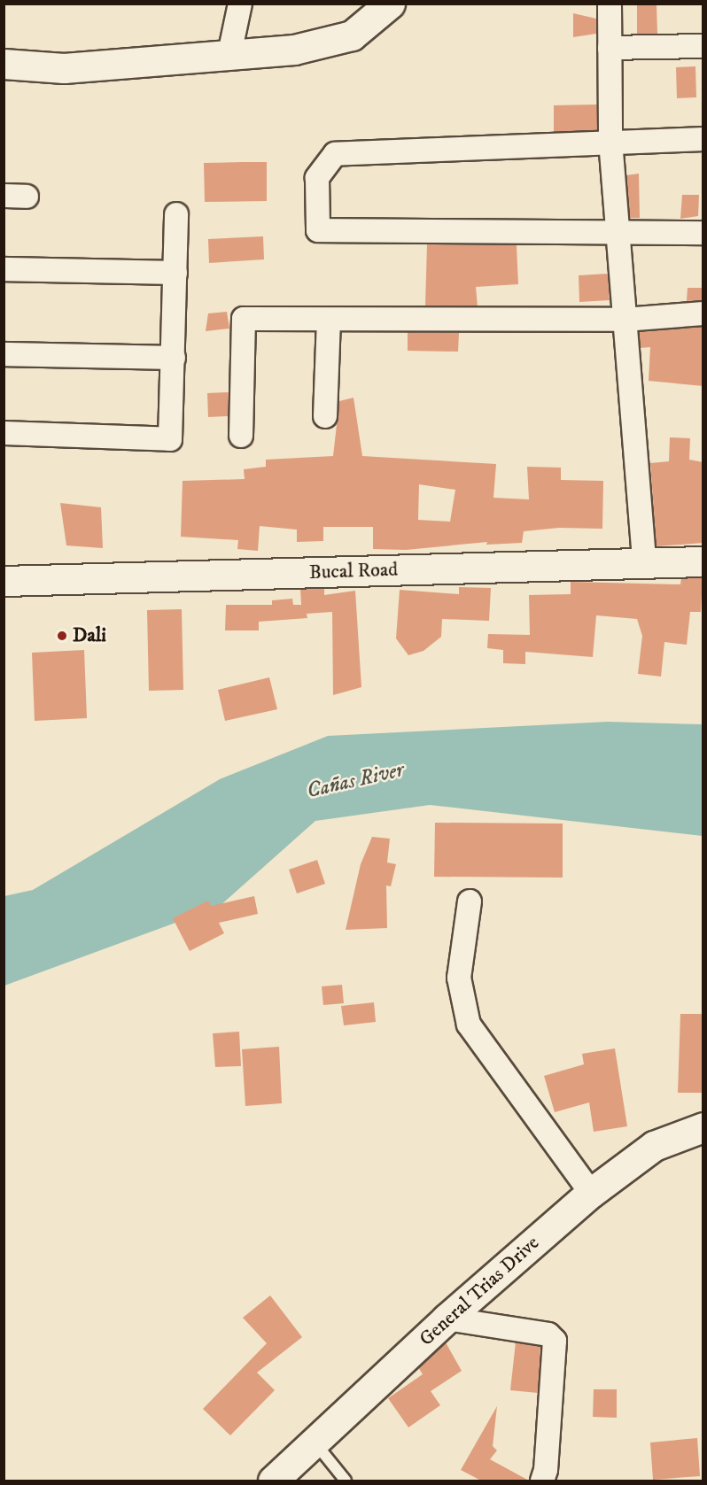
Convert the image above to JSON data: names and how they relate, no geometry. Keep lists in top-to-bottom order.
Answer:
{
  "streets": {
    "street": ["Bucal Road", "General Trias Drive"]
  },
  "water": ["Cañas River"],
  "places": ["Dali"]
}
